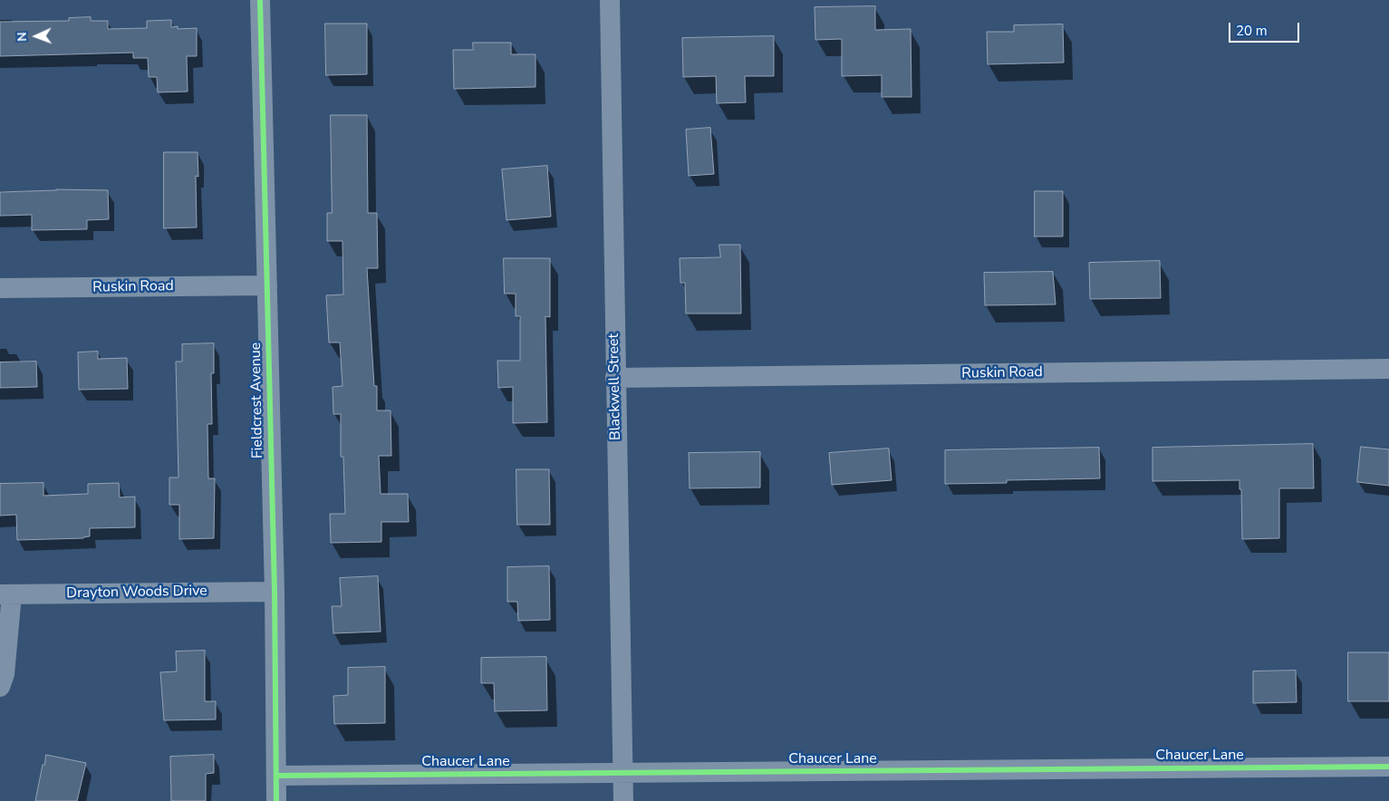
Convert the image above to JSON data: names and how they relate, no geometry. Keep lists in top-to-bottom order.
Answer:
{
  "streets": {
    "street": [
      "Ruskin Road",
      "Blackwell Street",
      "Fieldcrest Avenue",
      "Drayton Woods Drive",
      "Chaucer Lane"
    ]
  },
  "crossings": [
    ["Ruskin Road", "Blackwell Street"],
    ["Ruskin Road", "Fieldcrest Avenue"],
    ["Blackwell Street", "Chaucer Lane"],
    ["Fieldcrest Avenue", "Drayton Woods Drive"],
    ["Fieldcrest Avenue", "Chaucer Lane"]
  ],
  "scale_bar": "20 m",
  "north": "left"
}
